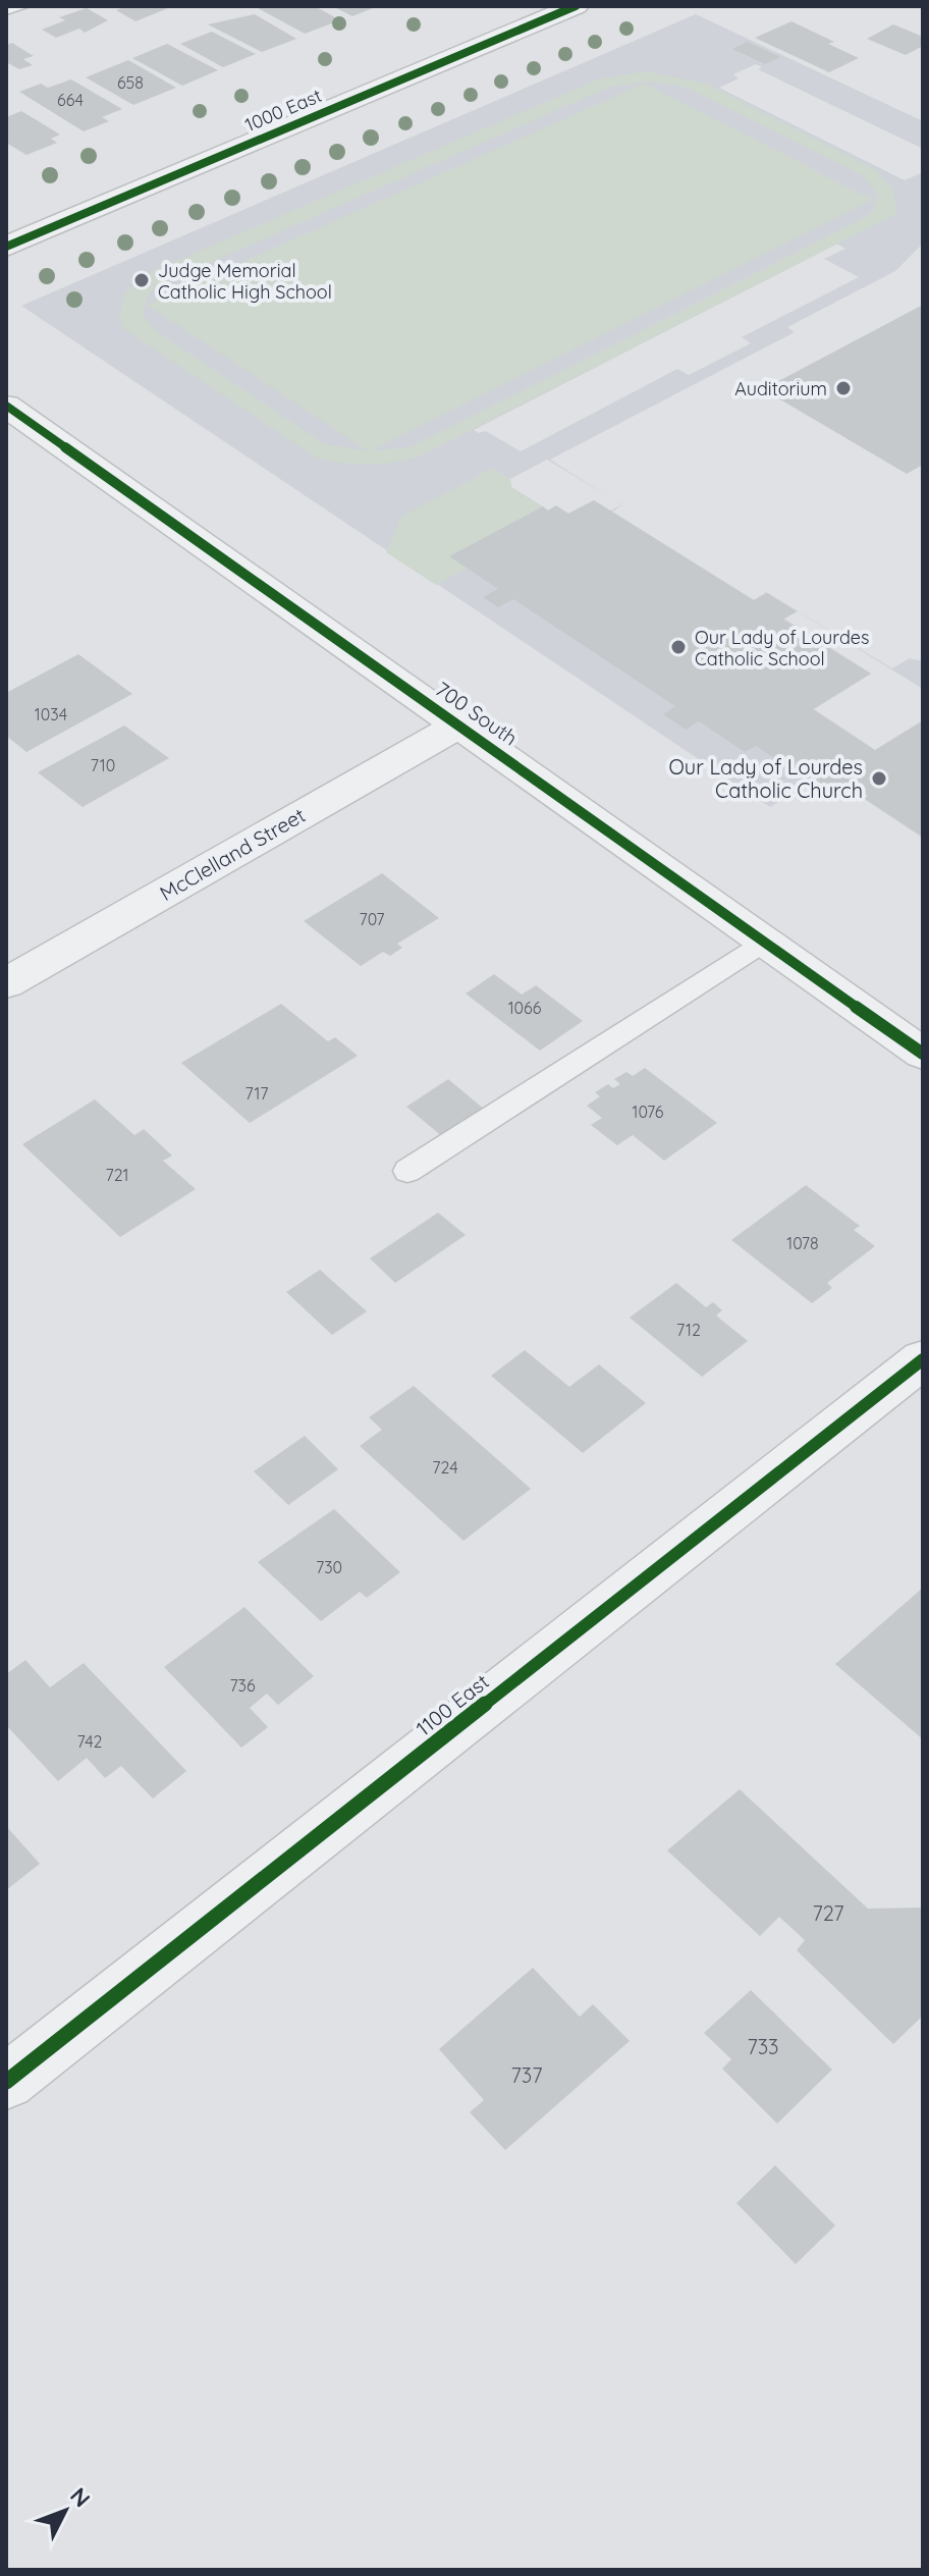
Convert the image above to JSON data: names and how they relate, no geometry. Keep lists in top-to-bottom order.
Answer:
{
  "streets": {
    "street": [
      "1000 East",
      "700 South",
      "McClelland Street",
      "1100 East"
    ]
  },
  "crossings": [
    ["700 South", "McClelland Street"]
  ],
  "places": [
    "Judge Memorial Catholic High School",
    "Auditorium",
    "Our Lady of Lourdes Catholic School",
    "Our Lady of Lourdes Catholic Church"
  ],
  "house_numbers": [
    "658",
    "664",
    "1034",
    "710",
    "707",
    "1066",
    "717",
    "1076",
    "721",
    "1078",
    "712",
    "724",
    "730",
    "736",
    "742",
    "727",
    "733",
    "737"
  ],
  "north": "top right"
}
